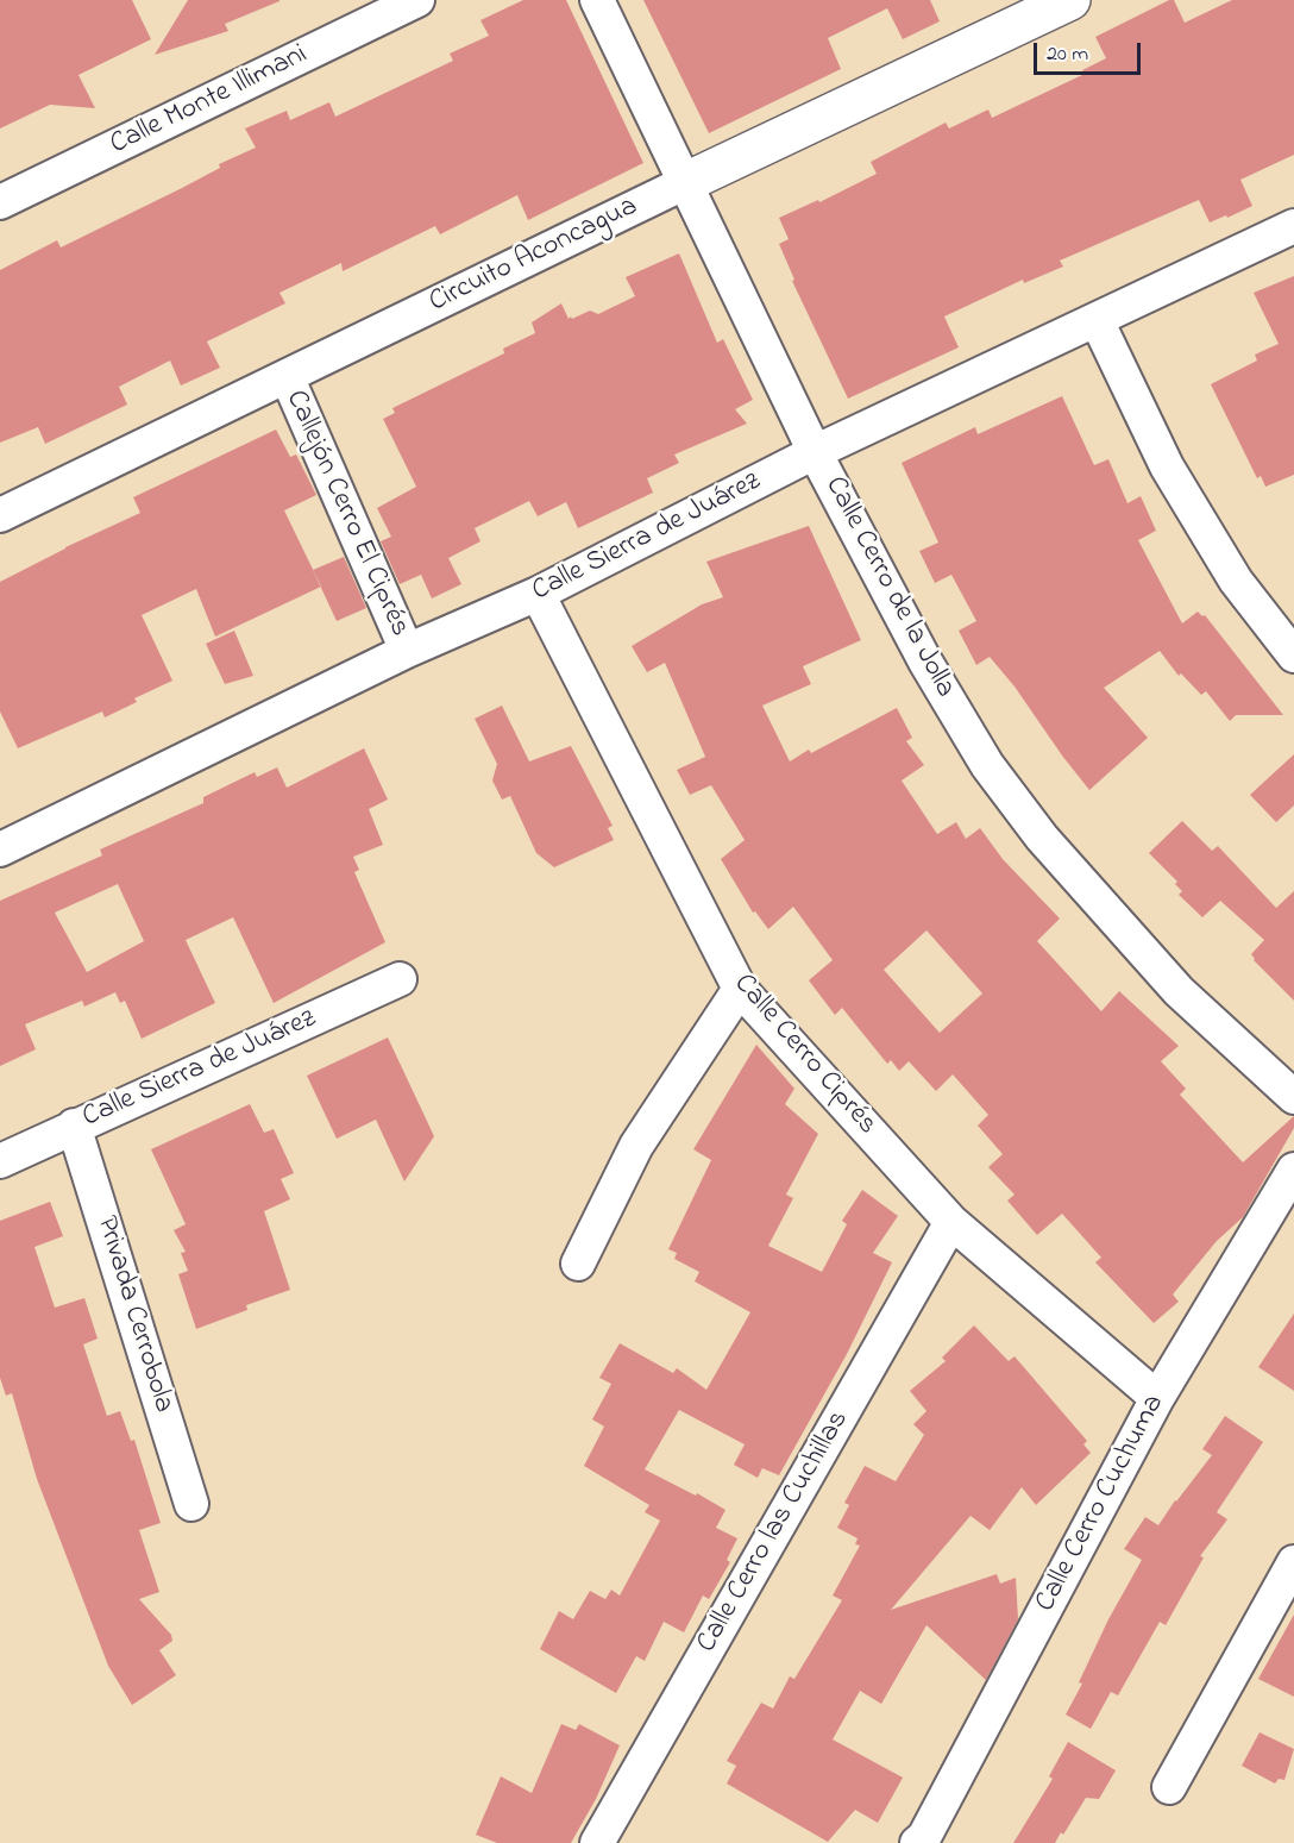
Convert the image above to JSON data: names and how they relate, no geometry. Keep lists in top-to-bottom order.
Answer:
{
  "streets": {
    "street": [
      "Calle Monte Illimani",
      "Circuito Aconcagua",
      "Callejón Cerro El Ciprés",
      "Calle Sierra de Juárez",
      "Calle Cerro de la Jolla",
      "Calle Cerro Ciprés",
      "Privada Cerrobola",
      "Calle Cerro Cuchuma",
      "Calle Cerro las Cuchillas"
    ]
  },
  "crossings": [
    ["Circuito Aconcagua", "Callejón Cerro El Ciprés"],
    ["Circuito Aconcagua", "Calle Cerro de la Jolla"],
    ["Callejón Cerro El Ciprés", "Calle Sierra de Juárez"],
    ["Calle Sierra de Juárez", "Calle Cerro de la Jolla"],
    ["Calle Sierra de Juárez", "Calle Cerro Ciprés"],
    ["Calle Sierra de Juárez", "Privada Cerrobola"],
    ["Calle Cerro Ciprés", "Calle Cerro Cuchuma"],
    ["Calle Cerro Ciprés", "Calle Cerro las Cuchillas"]
  ],
  "scale_bar": "20 m"
}
